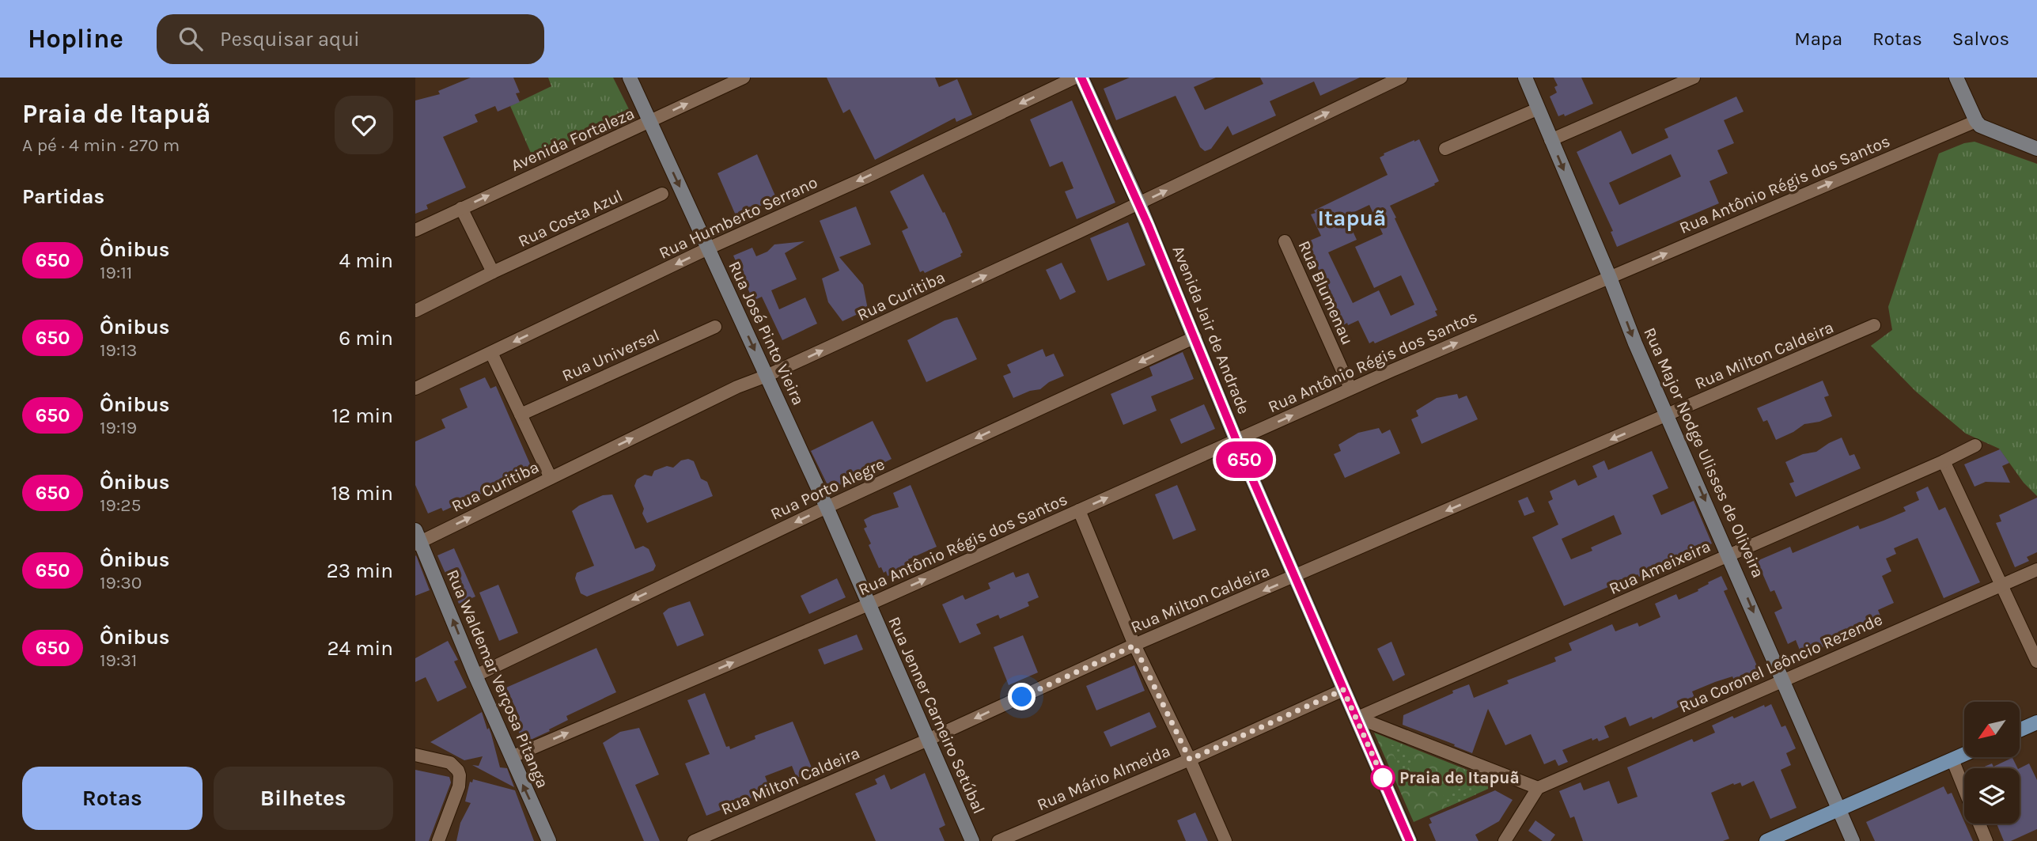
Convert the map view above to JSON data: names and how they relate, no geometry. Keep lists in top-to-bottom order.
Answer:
{
  "streets": {
    "main road": [
      "Avenida Jair de Andrade",
      "Rua José Pinto Vieira",
      "Rua Major Nodge Ulisses de Oliveira",
      "Rua Waldemar Verçosa Pitanga",
      "Rua Jenner Carneiro Setúbal"
    ],
    "street": [
      "Avenida Fortaleza",
      "Rua Antônio Régis dos Santos",
      "Rua Humberto Serrano",
      "Rua Costa Azul",
      "Rua Blumenau",
      "Rua Curitiba",
      "Rua Universal",
      "Rua Milton Caldeira",
      "Rua Porto Alegre",
      "Rua Ameixeira",
      "Rua Coronel Leôncio Rezende",
      "Rua Mário Almeida"
    ]
  },
  "crossings": [
    ["Avenida Fortaleza", "Rua José Pinto Vieira"],
    ["Rua Antônio Régis dos Santos", "Rua Blumenau"],
    ["Rua Antônio Régis dos Santos", "Avenida Jair de Andrade"],
    ["Rua Antônio Régis dos Santos", "Rua José Pinto Vieira"],
    ["Rua Antônio Régis dos Santos", "Rua Major Nodge Ulisses de Oliveira"],
    ["Rua Antônio Régis dos Santos", "Rua Waldemar Verçosa Pitanga"],
    ["Rua Antônio Régis dos Santos", "Rua Jenner Carneiro Setúbal"],
    ["Rua Humberto Serrano", "Rua José Pinto Vieira"],
    ["Rua Curitiba", "Avenida Jair de Andrade"],
    ["Rua Curitiba", "Rua José Pinto Vieira"],
    ["Rua Curitiba", "Rua Waldemar Verçosa Pitanga"],
    ["Avenida Jair de Andrade", "Rua Milton Caldeira"],
    ["Avenida Jair de Andrade", "Rua Porto Alegre"],
    ["Avenida Jair de Andrade", "Rua Ameixeira"],
    ["Avenida Jair de Andrade", "Rua Mário Almeida"],
    ["Rua José Pinto Vieira", "Rua Porto Alegre"],
    ["Rua José Pinto Vieira", "Rua Jenner Carneiro Setúbal"],
    ["Rua Milton Caldeira", "Rua Major Nodge Ulisses de Oliveira"],
    ["Rua Milton Caldeira", "Rua Jenner Carneiro Setúbal"],
    ["Rua Major Nodge Ulisses de Oliveira", "Rua Ameixeira"],
    ["Rua Major Nodge Ulisses de Oliveira", "Rua Coronel Leôncio Rezende"],
    ["Rua Porto Alegre", "Rua Waldemar Verçosa Pitanga"]
  ],
  "one_way": [
    "Avenida Fortaleza",
    "Rua Antônio Régis dos Santos",
    "Rua Humberto Serrano",
    "Rua Curitiba",
    "Rua José Pinto Vieira",
    "Rua Milton Caldeira",
    "Rua Major Nodge Ulisses de Oliveira",
    "Rua Porto Alegre",
    "Rua Waldemar Verçosa Pitanga"
  ],
  "districts": ["Itapuã"],
  "places": ["Praia de Itapuã"],
  "lines": ["bus line 650"],
  "north": "bottom left",
  "page": {
    "header": "Hopline",
    "search": "Pesquisar aqui",
    "nav": ["Mapa", "Rotas", "Salvos"],
    "heading": [
      ["Praia de Itapuã", "A pé · 4 min · 270 m"],
      "Partidas"
    ],
    "on_map": "650",
    "list": [
      {
        "mark": "650",
        "name": "Ônibus",
        "note": "19:11",
        "value": "4 min"
      },
      {
        "mark": "650",
        "name": "Ônibus",
        "note": "19:13",
        "value": "6 min"
      },
      {
        "mark": "650",
        "name": "Ônibus",
        "note": "19:19",
        "value": "12 min"
      },
      {
        "mark": "650",
        "name": "Ônibus",
        "note": "19:25",
        "value": "18 min"
      },
      {
        "mark": "650",
        "name": "Ônibus",
        "note": "19:30",
        "value": "23 min"
      },
      {
        "mark": "650",
        "name": "Ônibus",
        "note": "19:31",
        "value": "24 min"
      }
    ],
    "buttons": ["Rotas", "Bilhetes"]
  }
}
